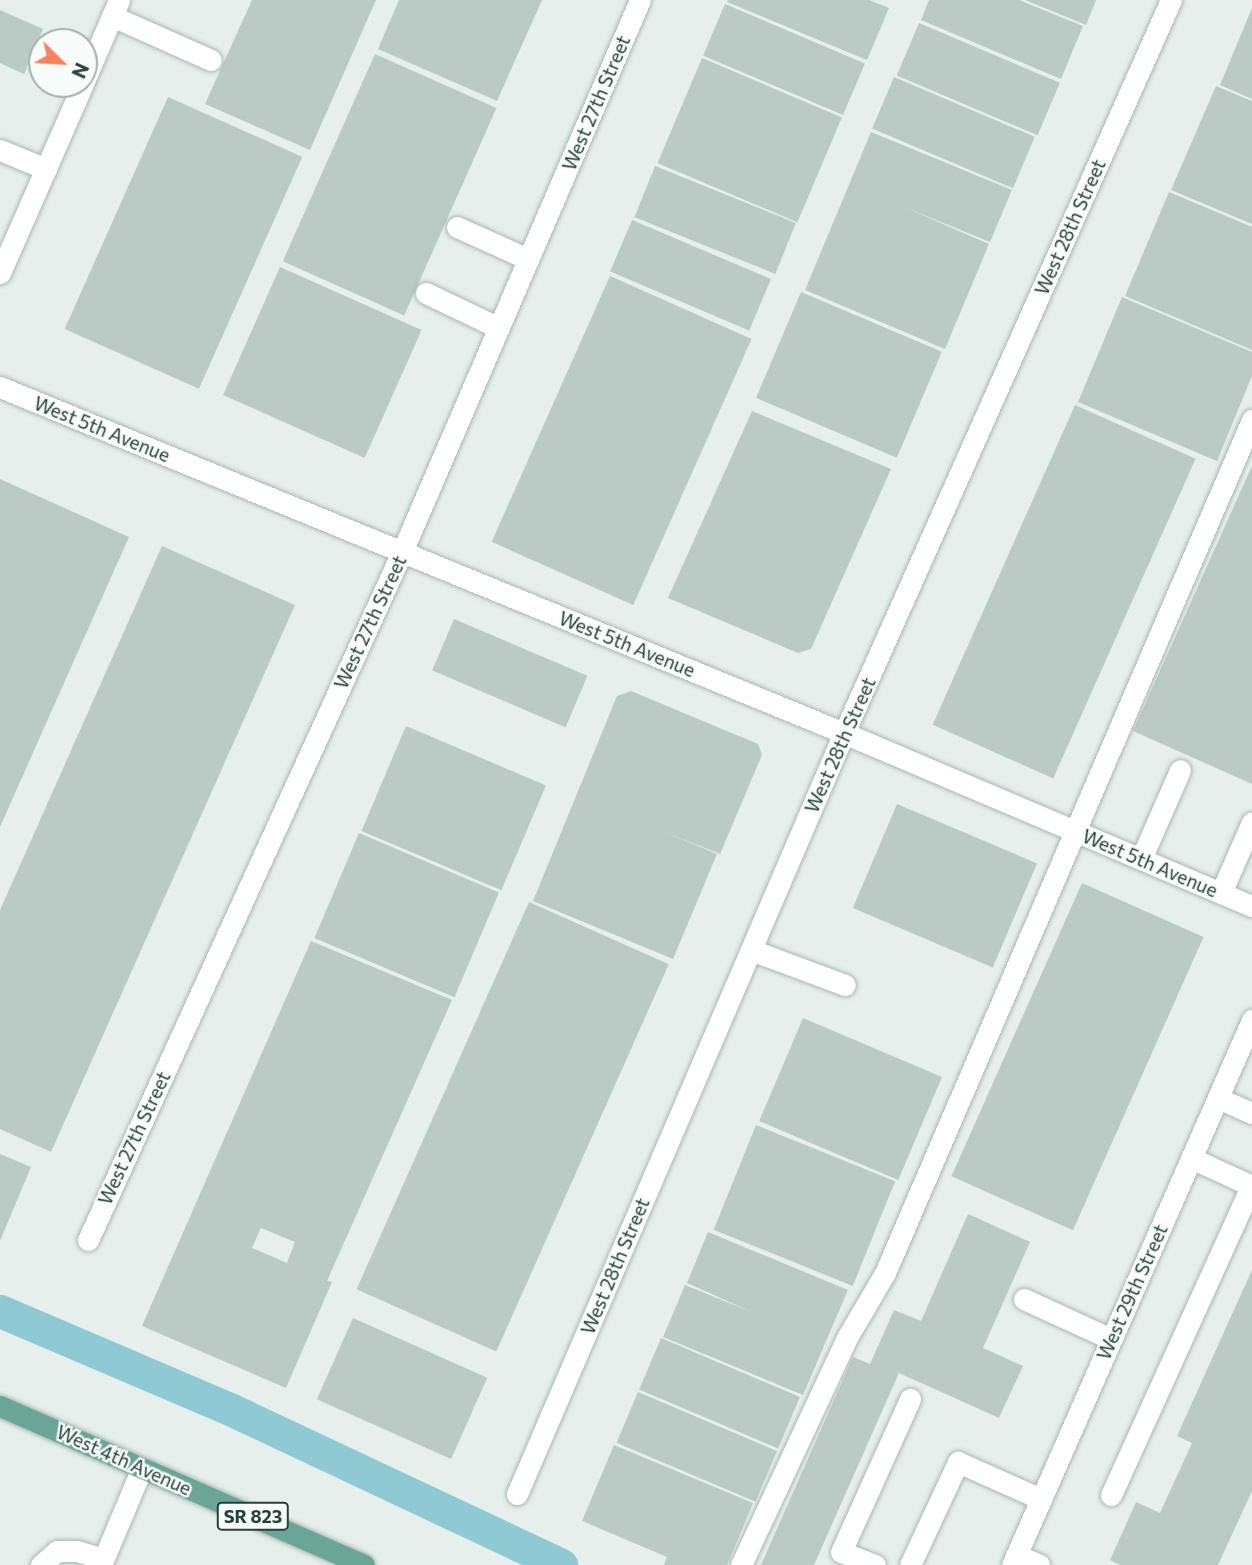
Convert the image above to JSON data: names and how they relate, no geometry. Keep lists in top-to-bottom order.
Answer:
{
  "streets": {
    "main road": ["West 4th Avenue", "SR 823"],
    "street": [
      "West 27th Street",
      "West 28th Street",
      "West 5th Avenue",
      "West 29th Street"
    ]
  },
  "crossings": [
    ["West 27th Street", "West 5th Avenue"],
    ["West 28th Street", "West 5th Avenue"]
  ],
  "north": "bottom right"
}
